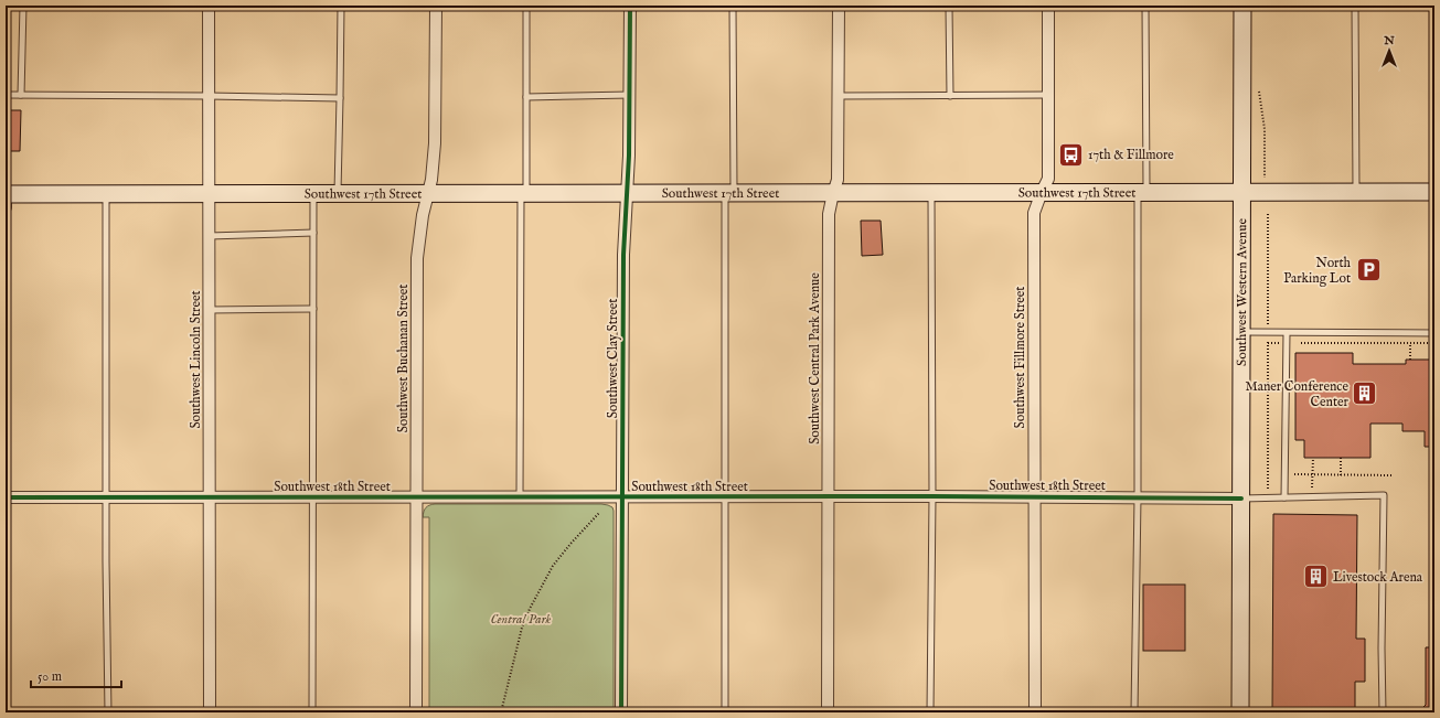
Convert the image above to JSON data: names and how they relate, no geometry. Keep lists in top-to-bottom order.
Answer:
{
  "streets": {
    "main road": ["Southwest 17th Street", "Southwest Western Avenue"],
    "street": [
      "Southwest Fillmore Street",
      "Southwest Buchanan Street",
      "Southwest Clay Street",
      "Southwest Central Park Avenue",
      "Southwest Lincoln Street",
      "Southwest 18th Street"
    ]
  },
  "crossings": [
    ["Southwest 17th Street", "Southwest Western Avenue"],
    ["Southwest 17th Street", "Southwest Fillmore Street"],
    ["Southwest 17th Street", "Southwest Buchanan Street"],
    ["Southwest 17th Street", "Southwest Clay Street"],
    ["Southwest 17th Street", "Southwest Central Park Avenue"],
    ["Southwest 17th Street", "Southwest Lincoln Street"],
    ["Southwest Western Avenue", "Southwest 18th Street"],
    ["Southwest Fillmore Street", "Southwest 18th Street"],
    ["Southwest Buchanan Street", "Southwest 18th Street"],
    ["Southwest Clay Street", "Southwest 18th Street"],
    ["Southwest Central Park Avenue", "Southwest 18th Street"],
    ["Southwest Lincoln Street", "Southwest 18th Street"]
  ],
  "parks": ["Central Park"],
  "places": {
    "bus stop": ["17th & Fillmore"],
    "parking": ["North Parking Lot"],
    "building": ["Maner Conference Center", "Livestock Arena"]
  },
  "scale_bar": "50 m",
  "north": "top"
}
